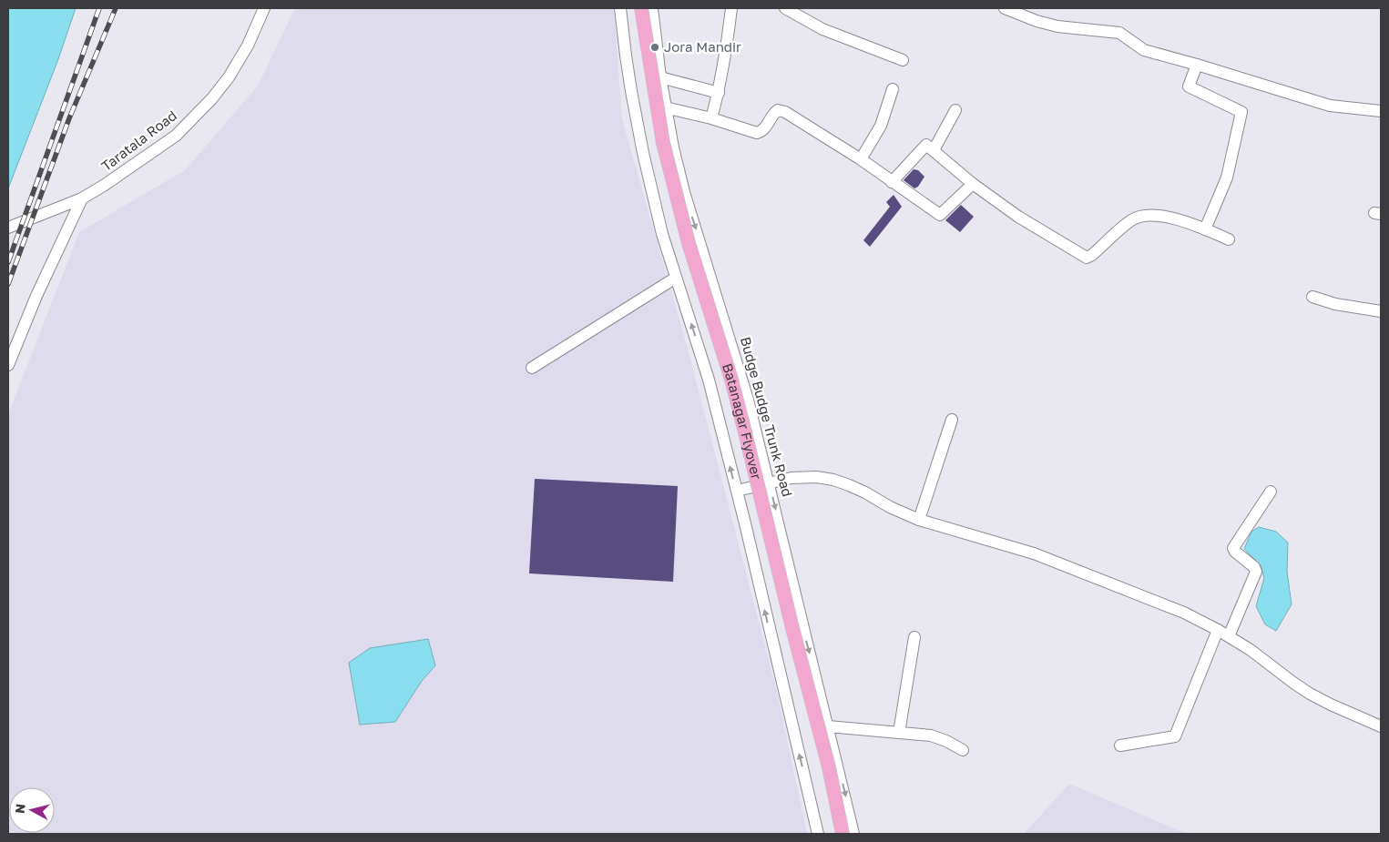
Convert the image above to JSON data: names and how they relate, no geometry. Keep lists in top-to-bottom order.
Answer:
{
  "streets": {
    "main road": ["Batanagar Flyover"],
    "street": ["Taratala Road", "Budge Budge Trunk Road"]
  },
  "places": ["Jora Mandir"],
  "north": "left"
}
